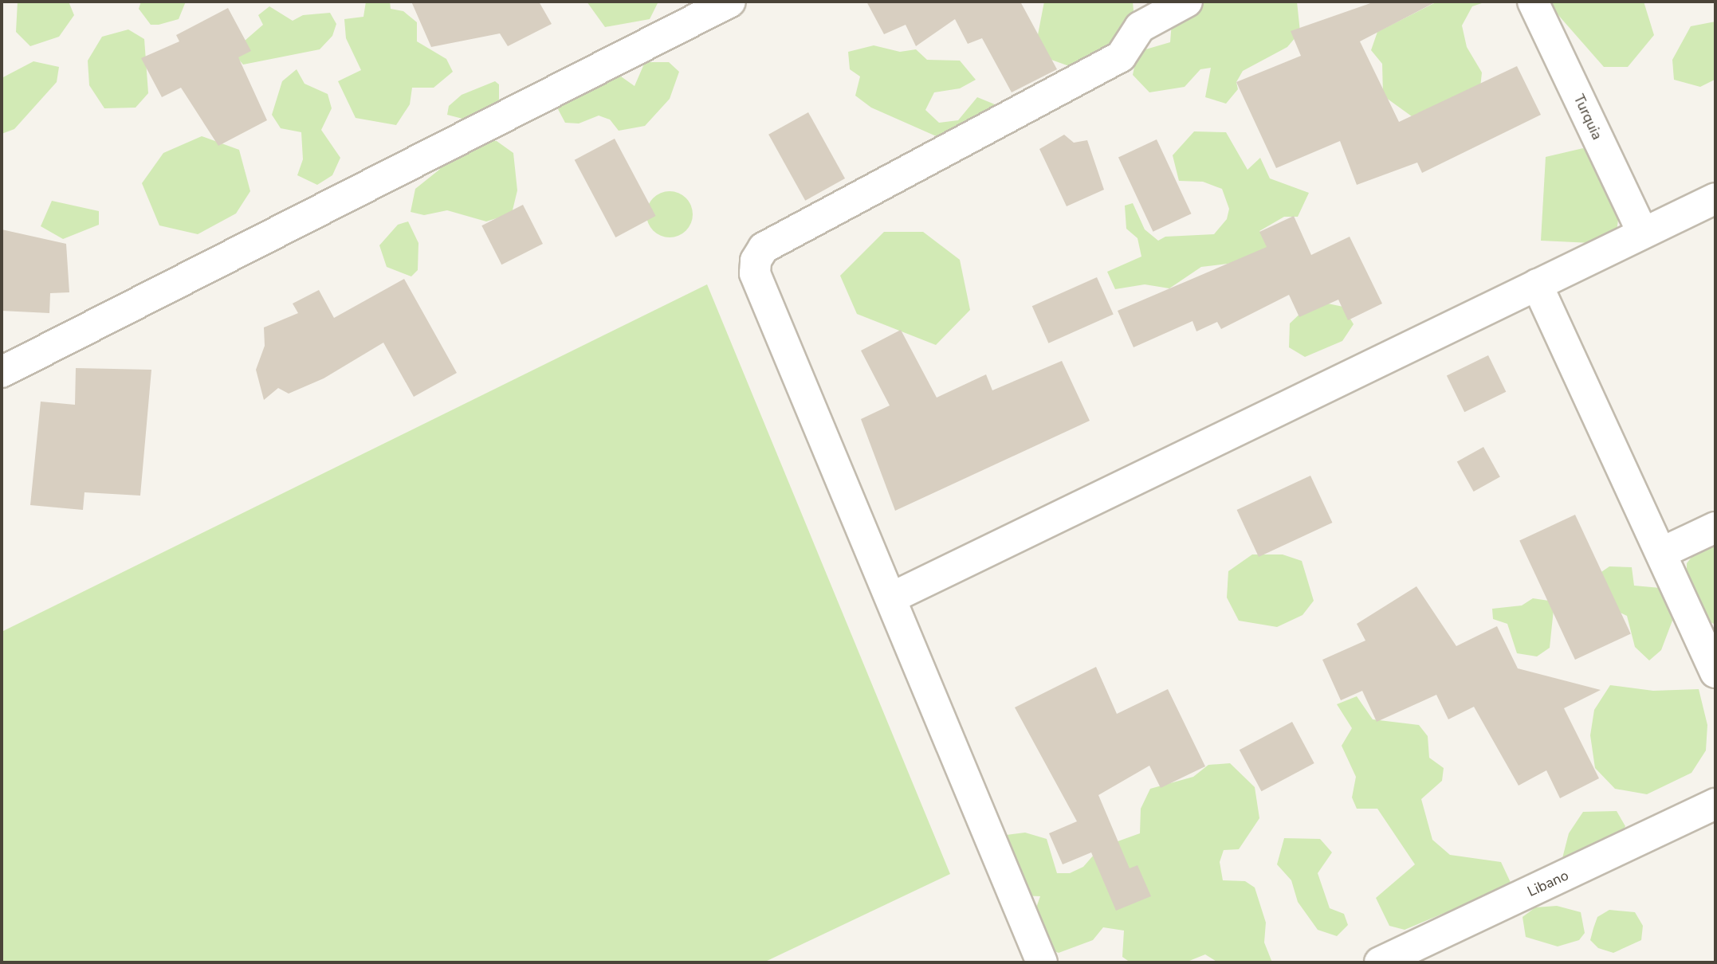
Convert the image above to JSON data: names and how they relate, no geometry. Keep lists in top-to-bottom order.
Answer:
{
  "streets": {
    "street": ["Turquia", "Libano"]
  }
}
